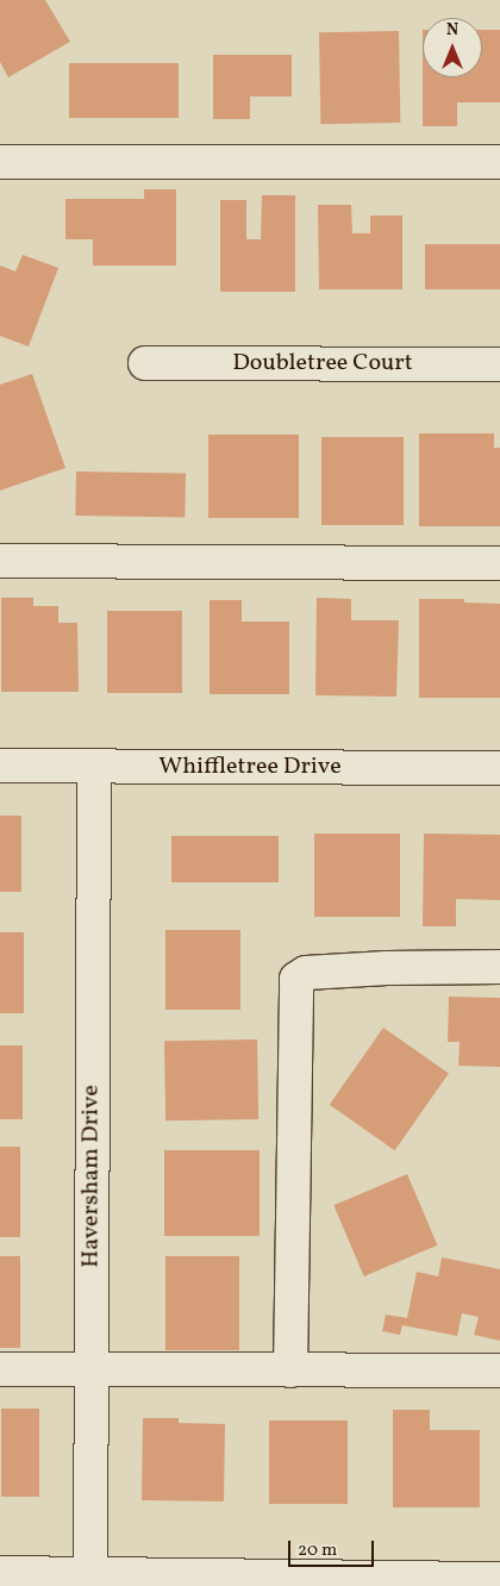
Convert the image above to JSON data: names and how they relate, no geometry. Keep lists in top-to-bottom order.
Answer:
{
  "streets": {
    "street": ["Doubletree Court", "Whiffletree Drive", "Haversham Drive"]
  },
  "crossings": [
    ["Whiffletree Drive", "Haversham Drive"]
  ],
  "scale_bar": "20 m",
  "north": "top"
}
